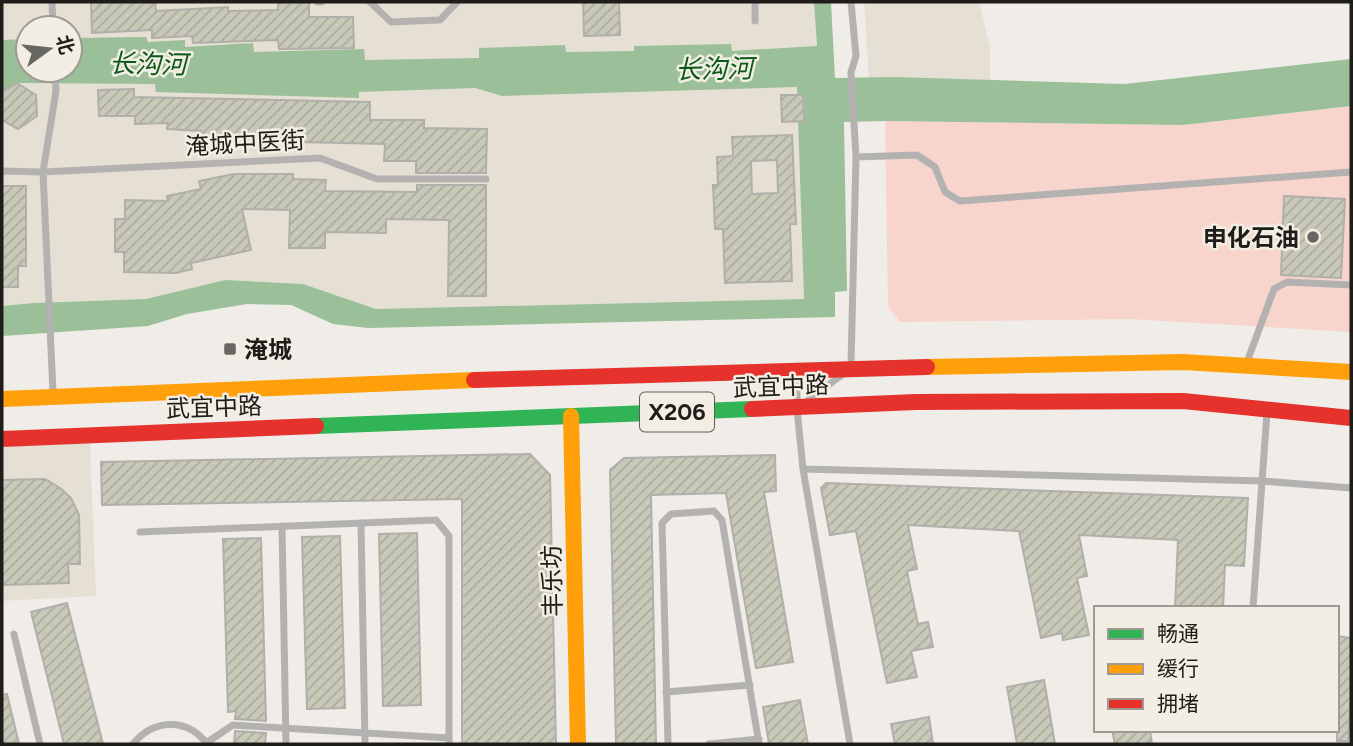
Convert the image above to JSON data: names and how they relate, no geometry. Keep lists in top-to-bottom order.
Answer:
{
  "streets": {
    "main road": ["武宜中路", "X206", "丰乐坊"],
    "lane": ["淹城中医街"]
  },
  "crossings": [
    ["武宜中路", "丰乐坊"]
  ],
  "water": ["长沟河"],
  "places": {
    "other": ["申化石油"],
    "transit": ["淹城"]
  },
  "legend": ["畅通", "缓行", "拥堵"],
  "north": "right"
}
